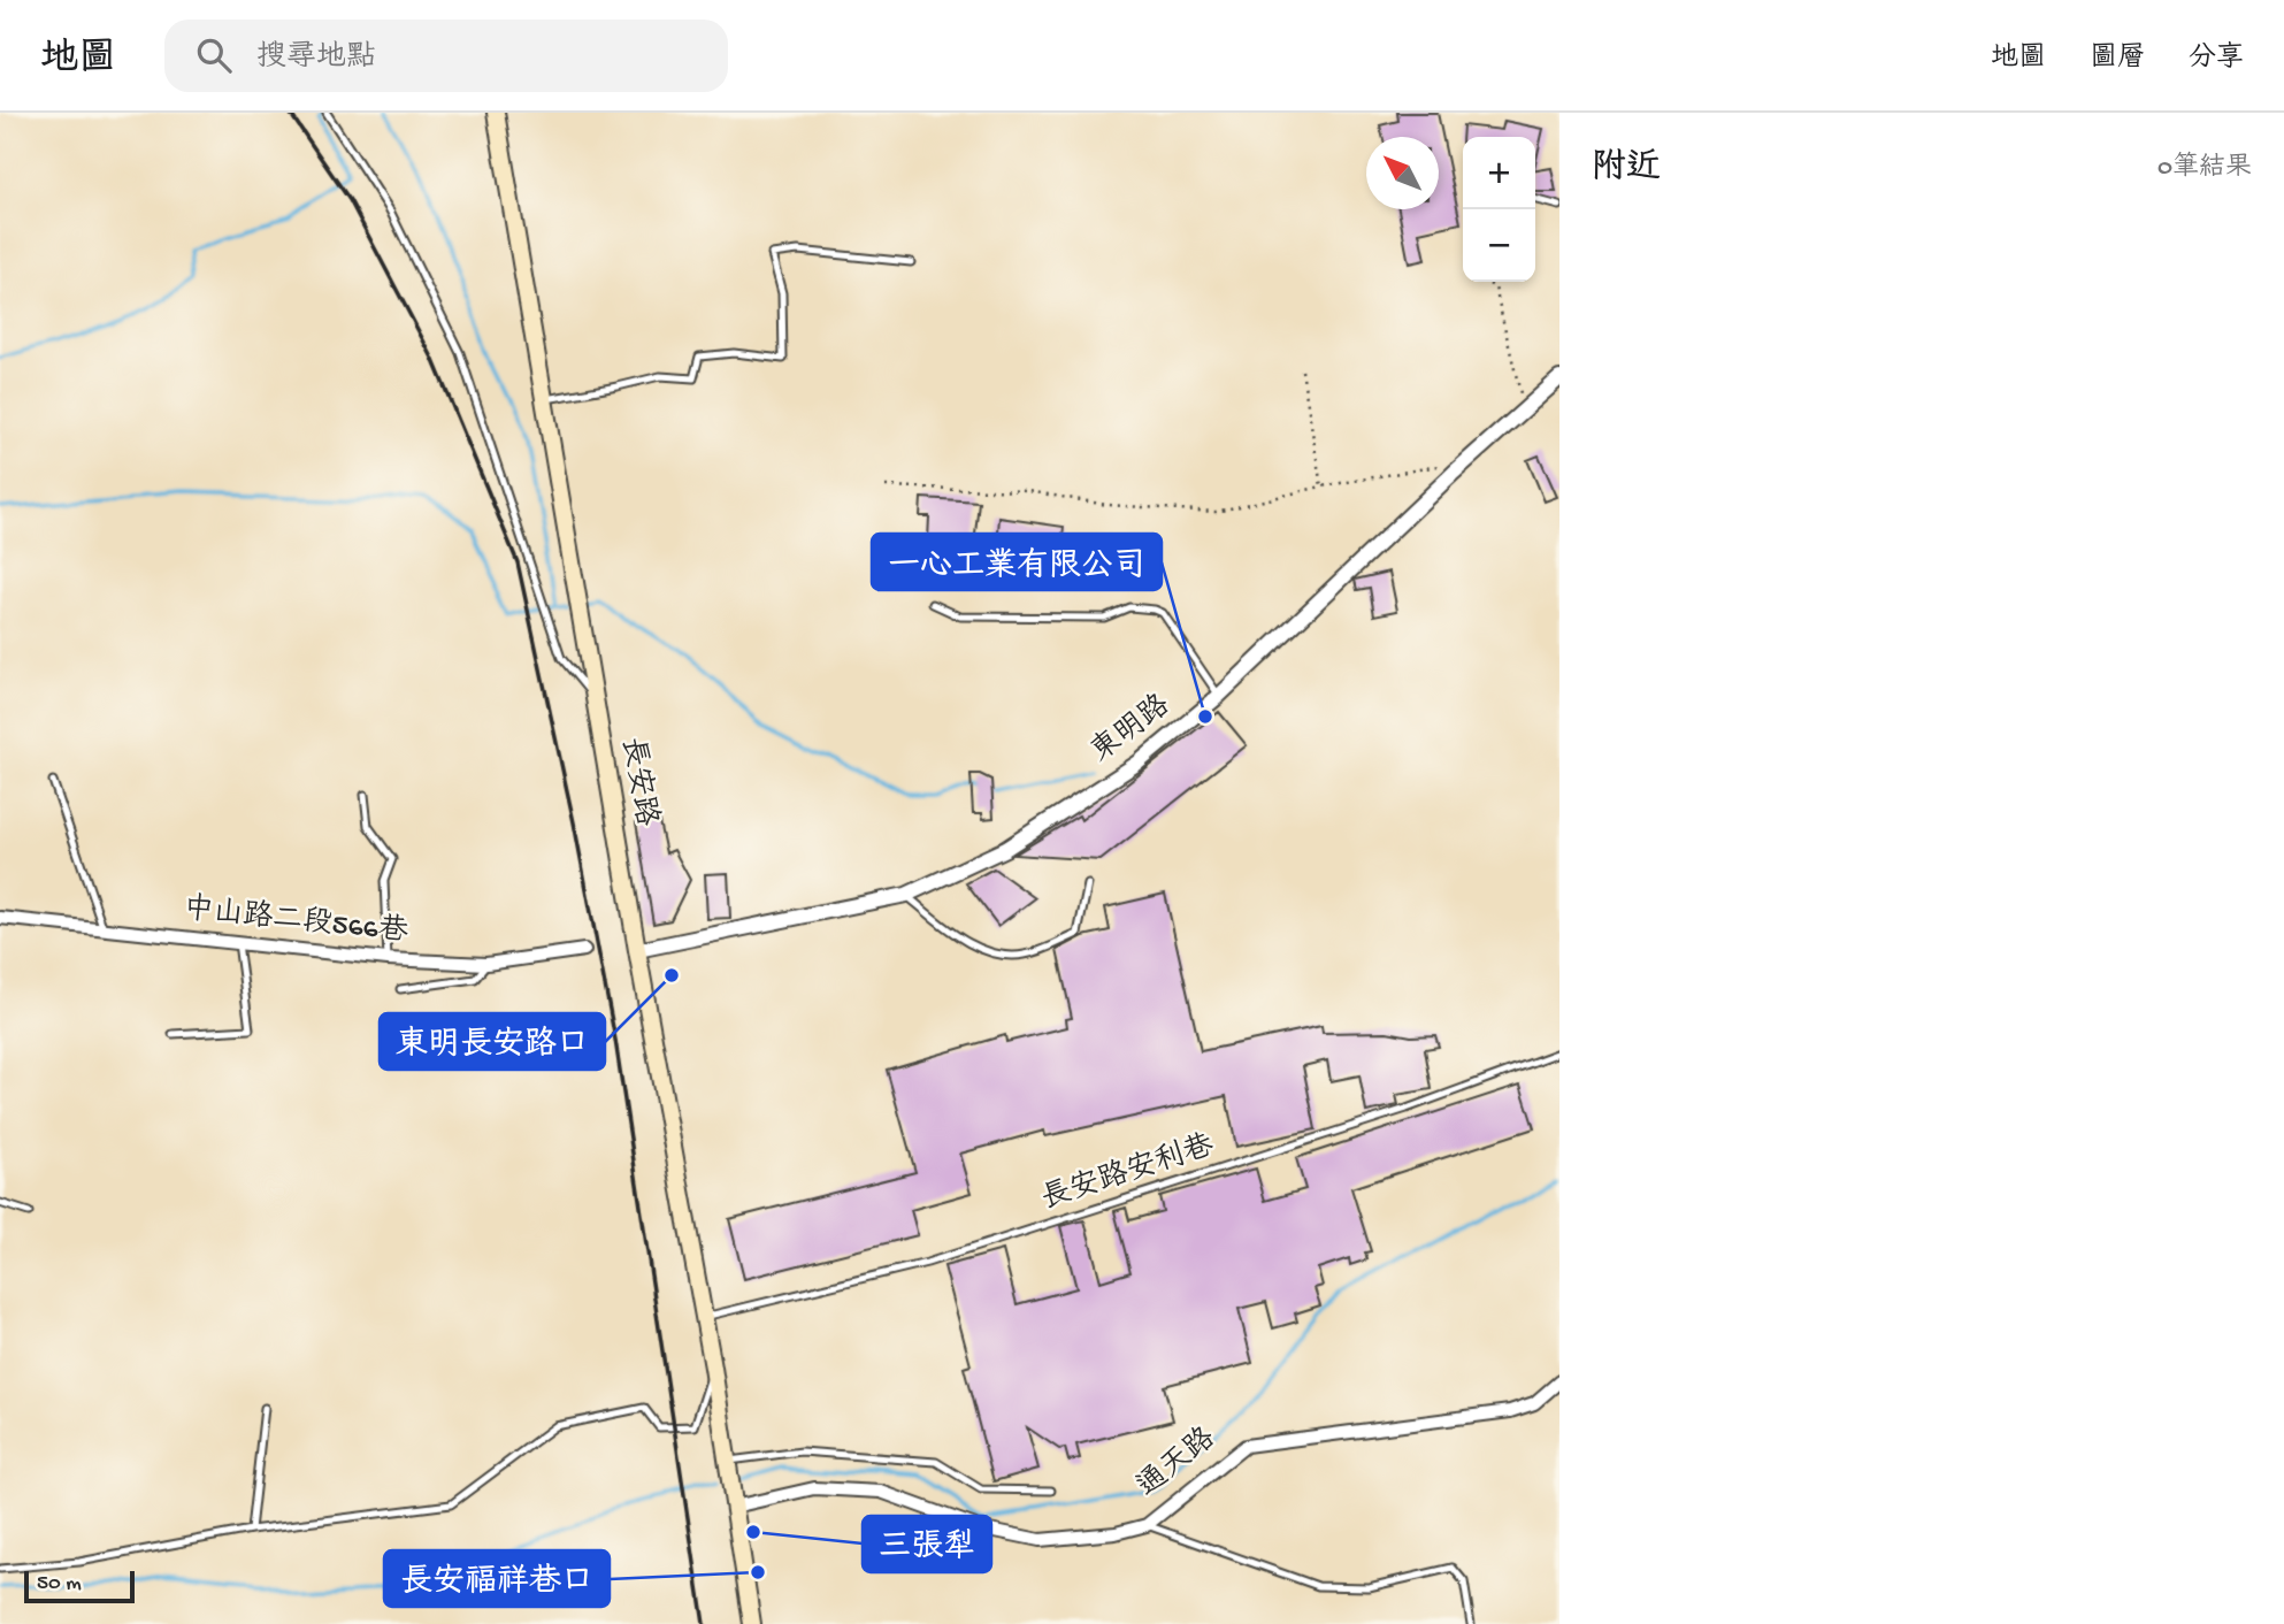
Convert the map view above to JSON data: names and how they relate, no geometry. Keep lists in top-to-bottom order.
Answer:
{
  "streets": {
    "main road": ["長安路"],
    "street": ["東明路", "中山路二段566巷", "通天路"],
    "lane": ["長安路安利巷"]
  },
  "crossings": [
    ["東明路", "長安路"],
    ["長安路", "長安路安利巷"]
  ],
  "places": [
    "一心工業有限公司",
    "東明長安路口",
    "三張犁",
    "長安福祥巷口"
  ],
  "scale_bar": "50 m",
  "north": "top left",
  "page": {
    "header": "地圖",
    "search": "搜尋地點",
    "nav": ["地圖", "圖層", "分享"],
    "heading": ["附近", "0筆結果"],
    "map_buttons": ["+", "−"],
    "scale": "50 m"
  }
}
